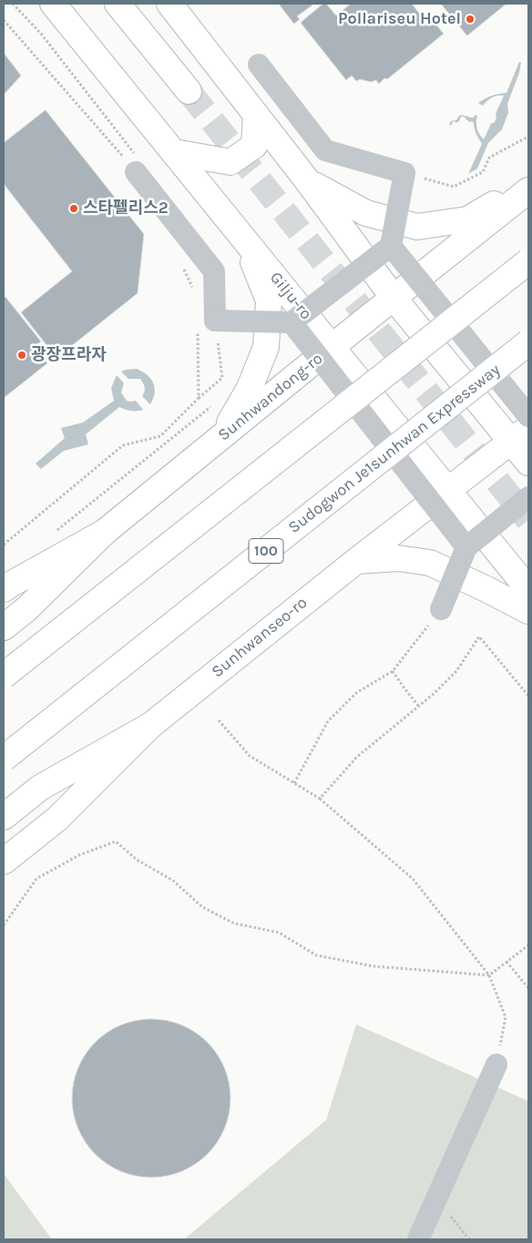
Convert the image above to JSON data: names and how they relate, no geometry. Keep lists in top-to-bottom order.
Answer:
{
  "streets": {
    "main road": [
      "Gilju-ro",
      "Sunhwandong-ro",
      "Sudogwon Je1sunhwan Expressway",
      "100",
      "Sunhwanseo-ro"
    ]
  },
  "crossings": [
    ["Gilju-ro", "Sunhwandong-ro"],
    ["Gilju-ro", "Sunhwanseo-ro"]
  ],
  "places": ["Pollariseu Hotel", "스타펠리스2", "광장프라자"]
}
